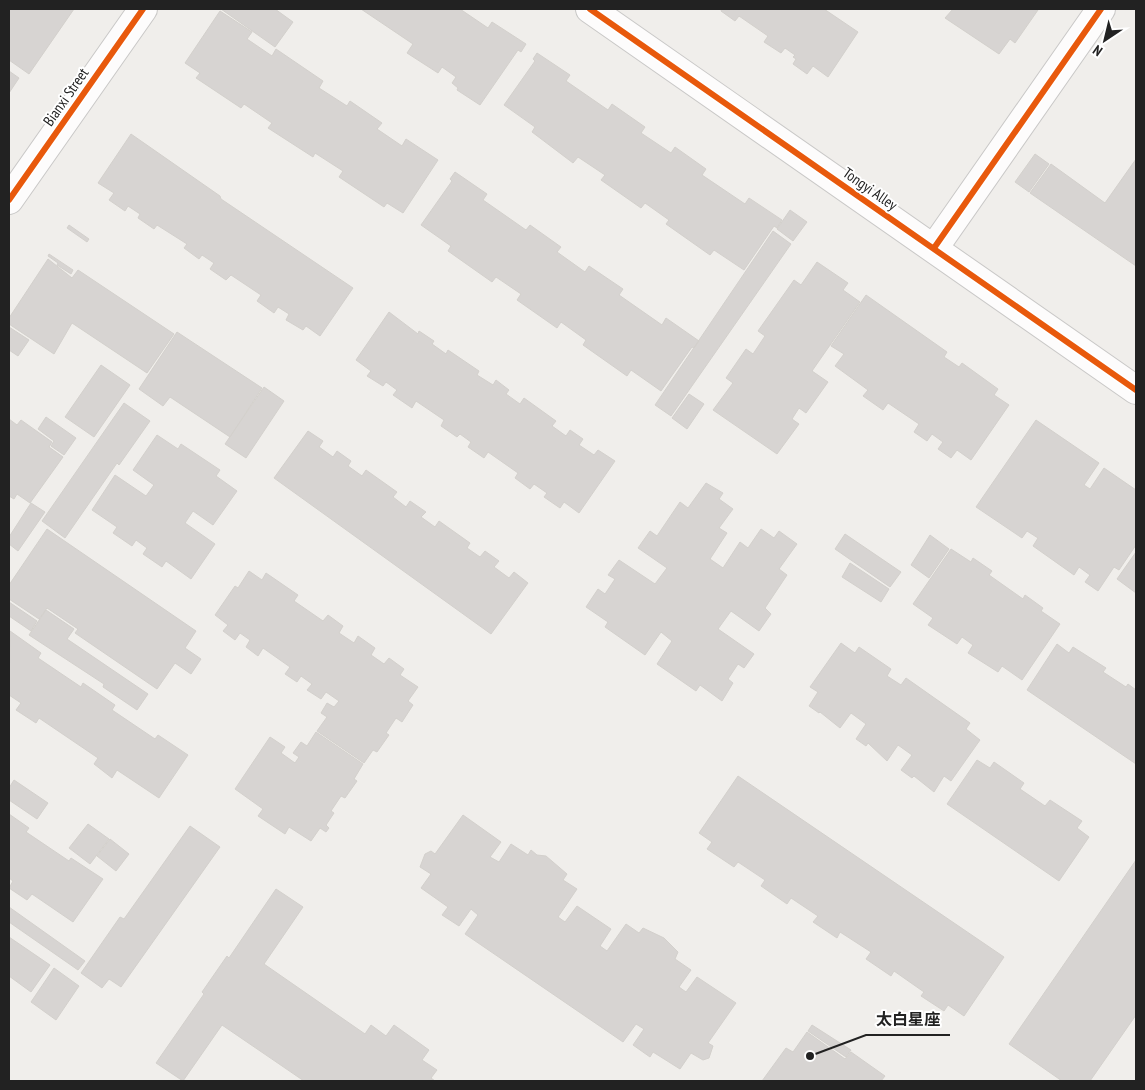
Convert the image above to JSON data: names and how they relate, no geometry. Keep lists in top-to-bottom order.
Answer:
{
  "streets": {
    "street": ["Bianxi Street", "Tongyi Alley"]
  },
  "places": ["太白星座"],
  "north": "bottom left"
}
